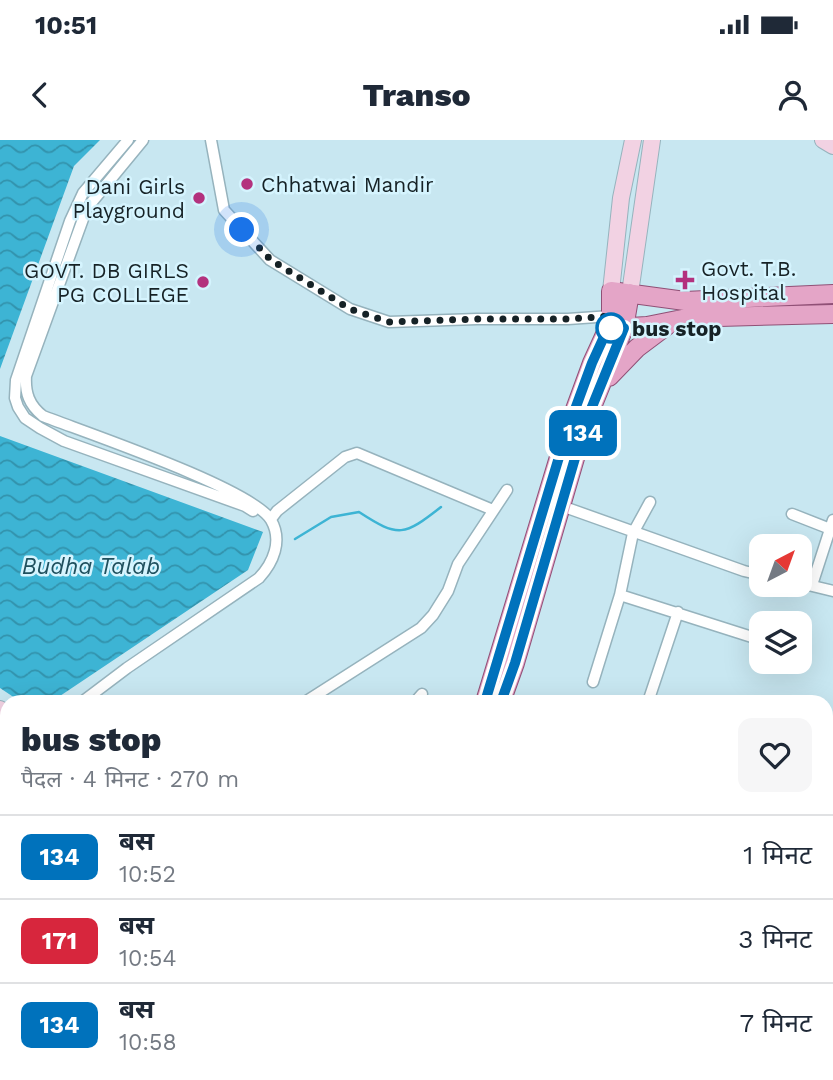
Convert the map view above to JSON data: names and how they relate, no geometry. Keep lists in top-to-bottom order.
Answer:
{
  "water": ["Budha Talab"],
  "places": {
    "other": [
      "Chhatwai Mandir",
      "Dani Girls Playground",
      "GOVT. DB GIRLS PG COLLEGE",
      "bus stop"
    ],
    "health": ["Govt. T.B. Hospital"]
  },
  "lines": ["bus line 134"],
  "north": "top right",
  "page": {
    "status": "10:51",
    "header": "Transo",
    "on_map": "134",
    "heading": ["bus stop", "पैदल · 4 मिनट · 270 m"],
    "list": [
      {
        "mark": "134",
        "name": "बस",
        "note": "10:52",
        "value": "1 मिनट"
      },
      {
        "mark": "171",
        "name": "बस",
        "note": "10:54",
        "value": "3 मिनट"
      },
      {
        "mark": "134",
        "name": "बस",
        "note": "10:58",
        "value": "7 मिनट"
      }
    ]
  }
}
